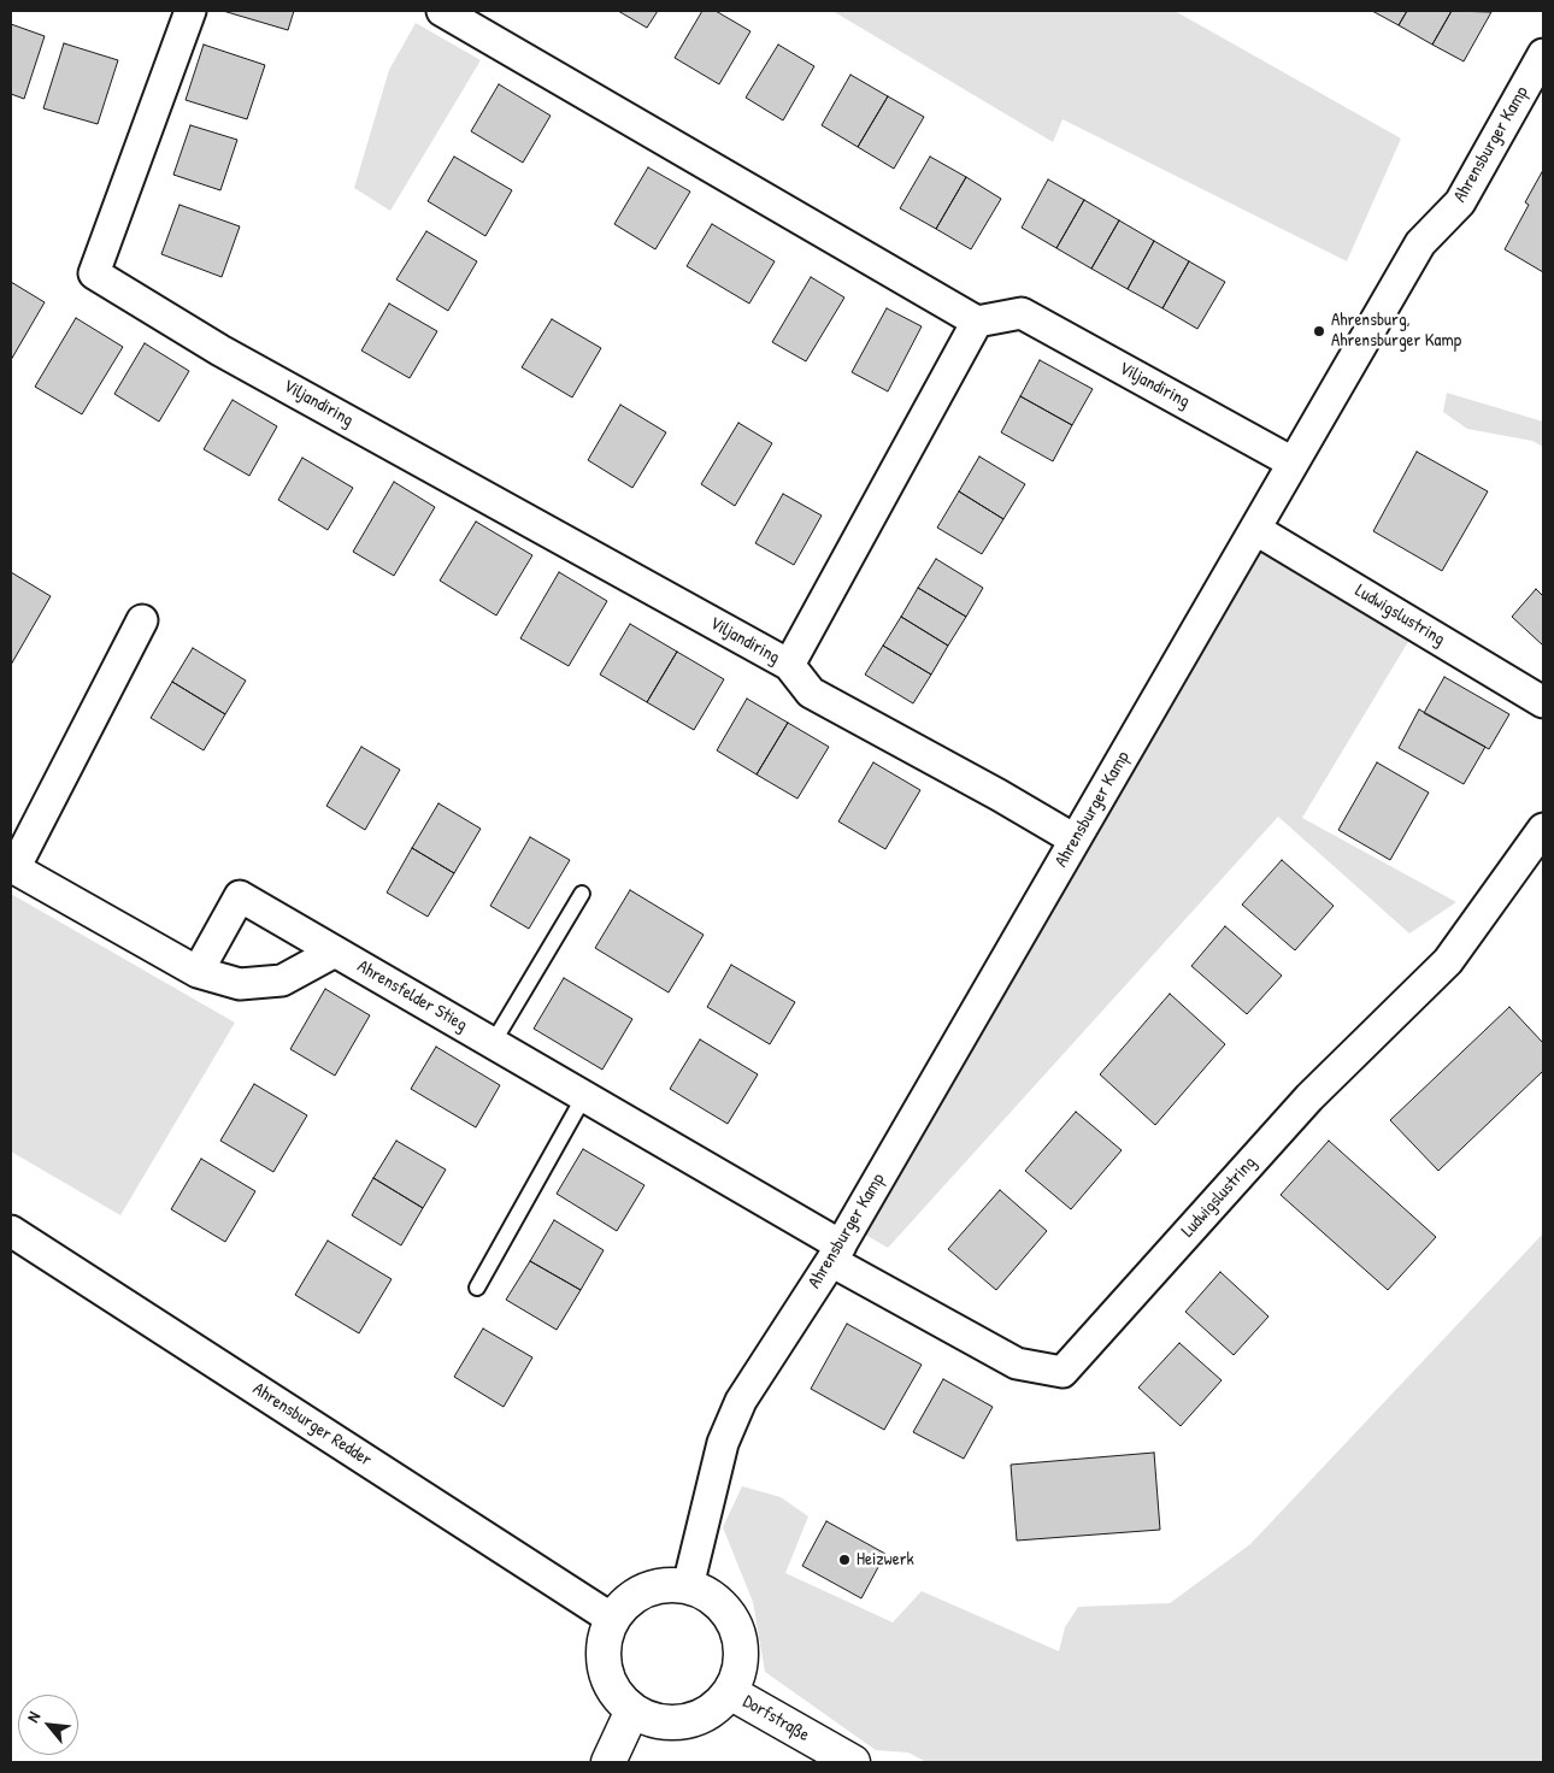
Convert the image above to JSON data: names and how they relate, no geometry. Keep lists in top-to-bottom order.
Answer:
{
  "streets": {
    "street": [
      "Ahrensburger Kamp",
      "Viljandiring",
      "Ludwigslustring",
      "Ahrensfelder Stieg",
      "Ahrensburger Redder",
      "Dorfstraße"
    ]
  },
  "crossings": [
    ["Ahrensburger Kamp", "Viljandiring"],
    ["Ahrensburger Kamp", "Ludwigslustring"],
    ["Ahrensburger Kamp", "Ahrensfelder Stieg"],
    ["Ahrensburger Kamp", "Ahrensburger Redder"],
    ["Ahrensburger Kamp", "Dorfstraße"],
    ["Ludwigslustring", "Ahrensfelder Stieg"],
    ["Ahrensburger Redder", "Dorfstraße"]
  ],
  "places": ["Ahrensburg, Ahrensburger Kamp", "Heizwerk"],
  "north": "top left"
}
